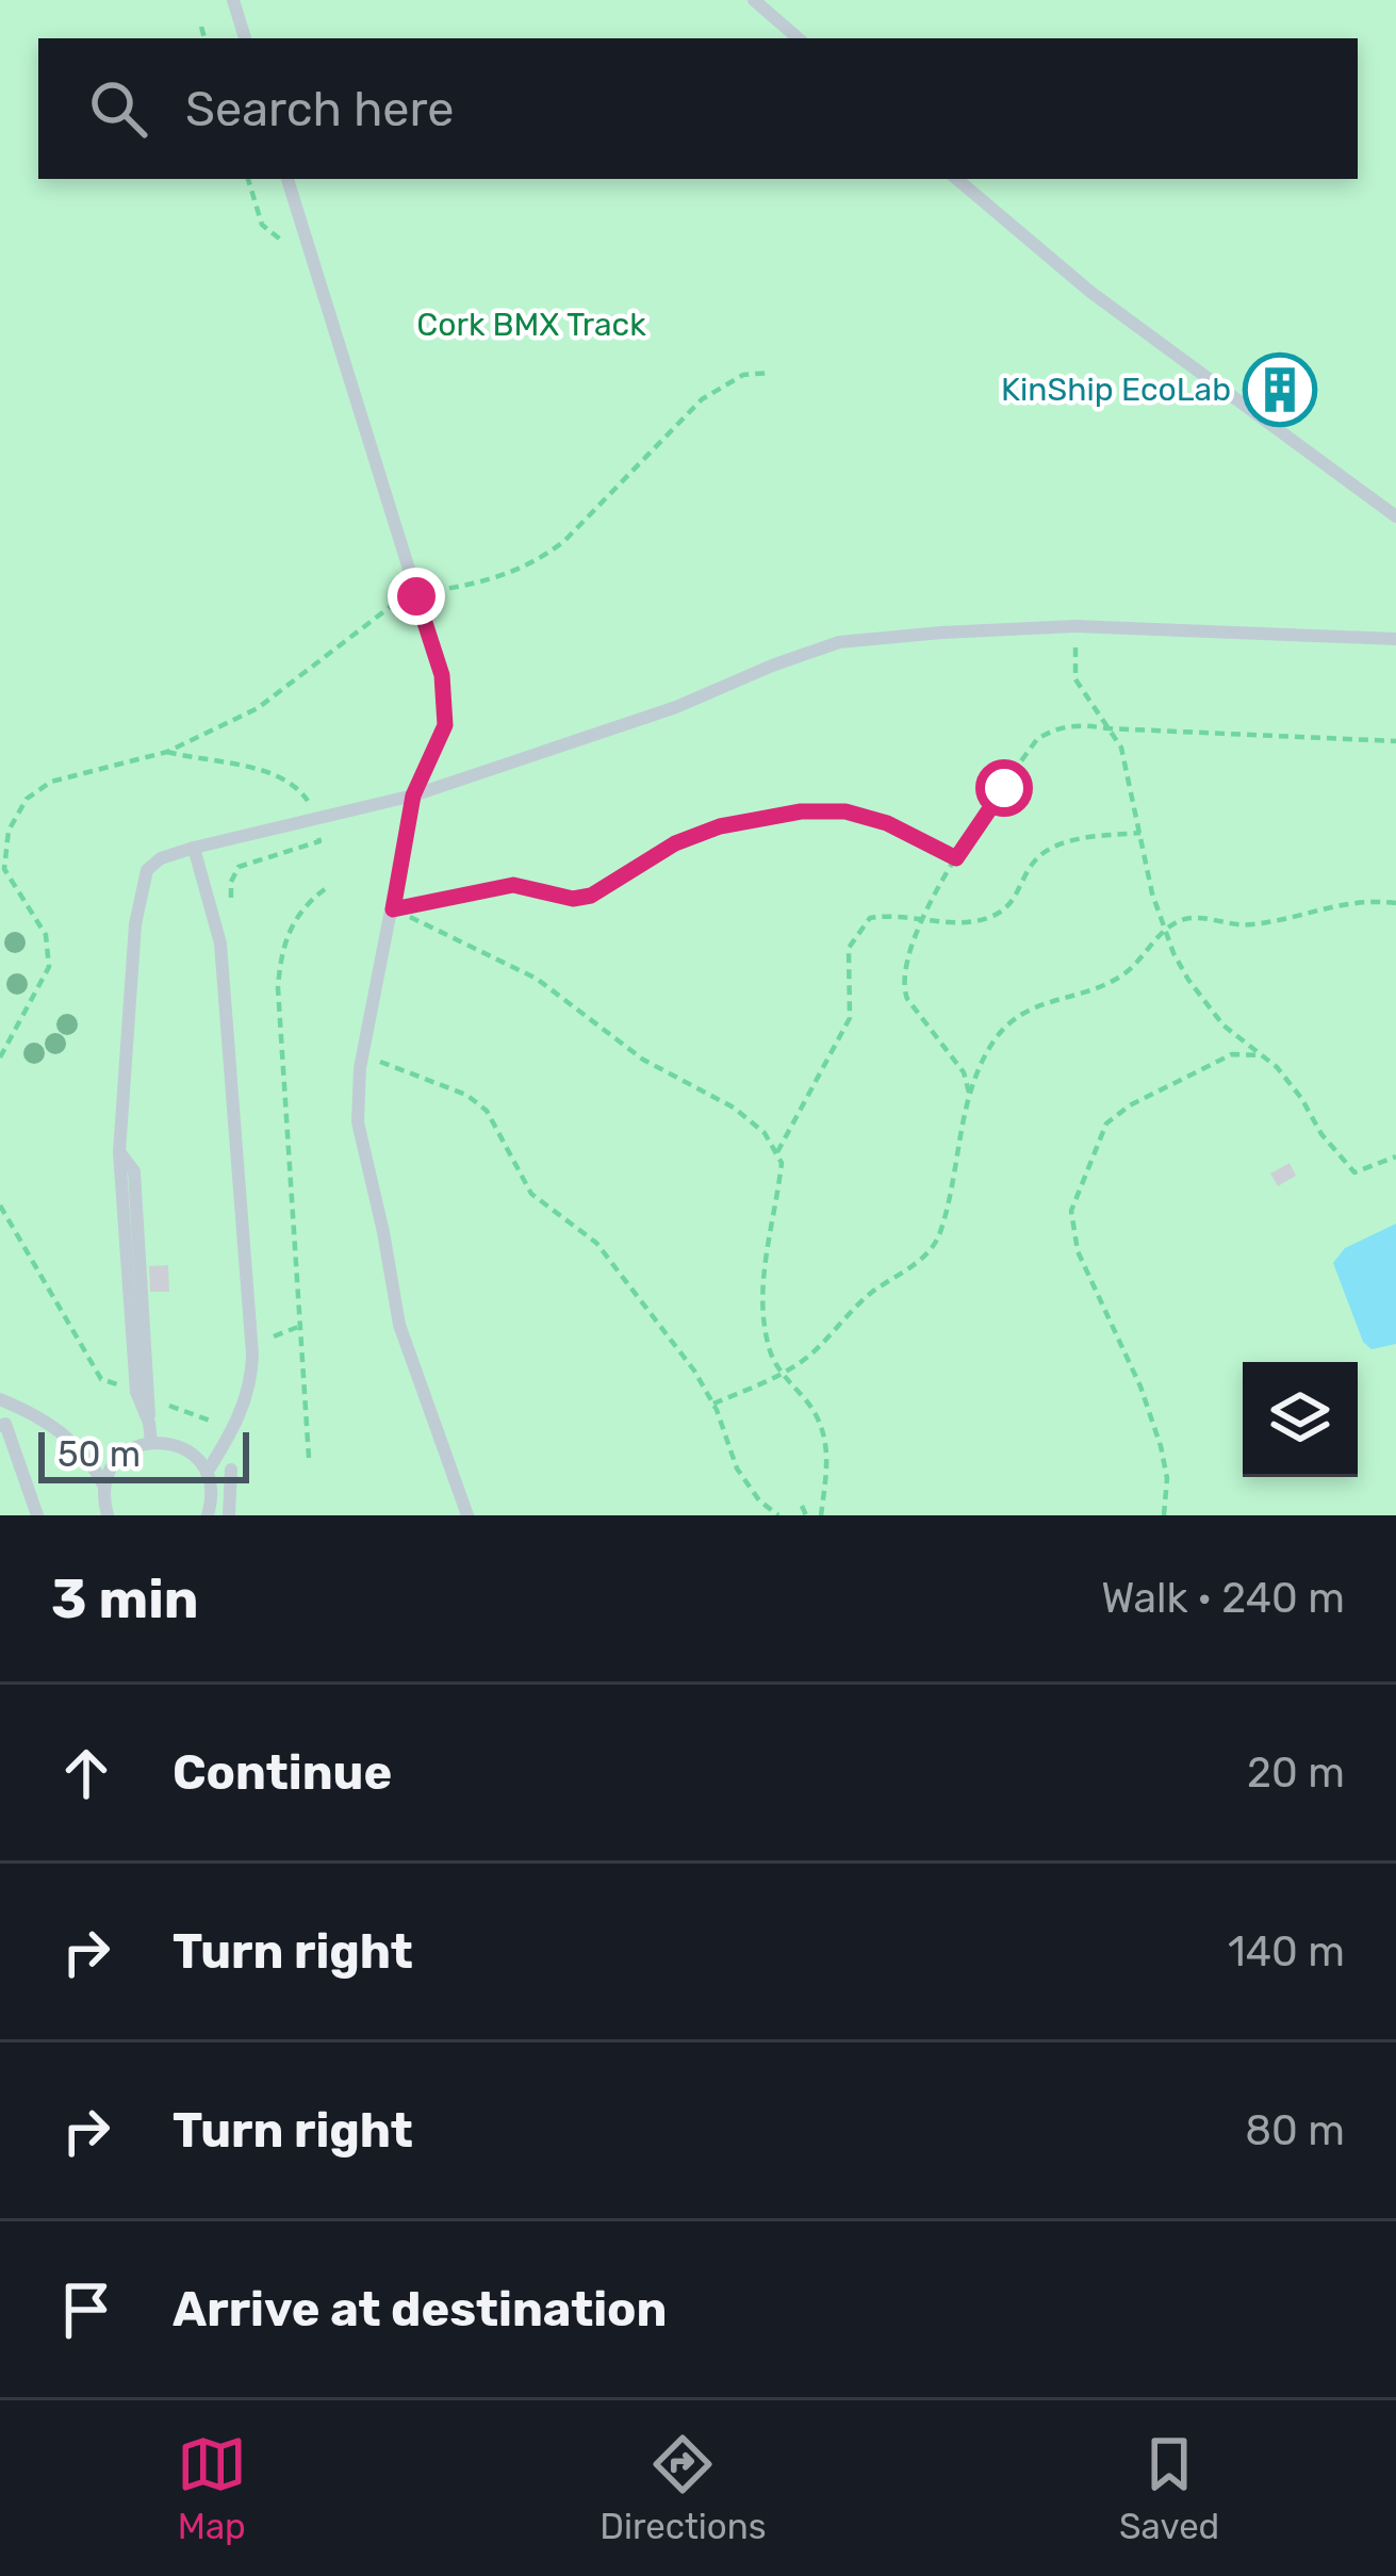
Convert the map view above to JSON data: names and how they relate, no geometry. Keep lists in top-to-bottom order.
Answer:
{
  "parks": ["Cork BMX Track"],
  "places": {
    "building": ["KinShip EcoLab"]
  },
  "scale_bar": "50 m",
  "page": {
    "search": "Search here",
    "scale": "50 m",
    "heading": ["3 min", "Walk · 240 m"],
    "list": [
      ["Continue", "20 m"],
      ["Turn right", "140 m"],
      ["Turn right", "80 m"],
      "Arrive at destination"
    ],
    "nav": ["Map", "Directions", "Saved"]
  }
}
